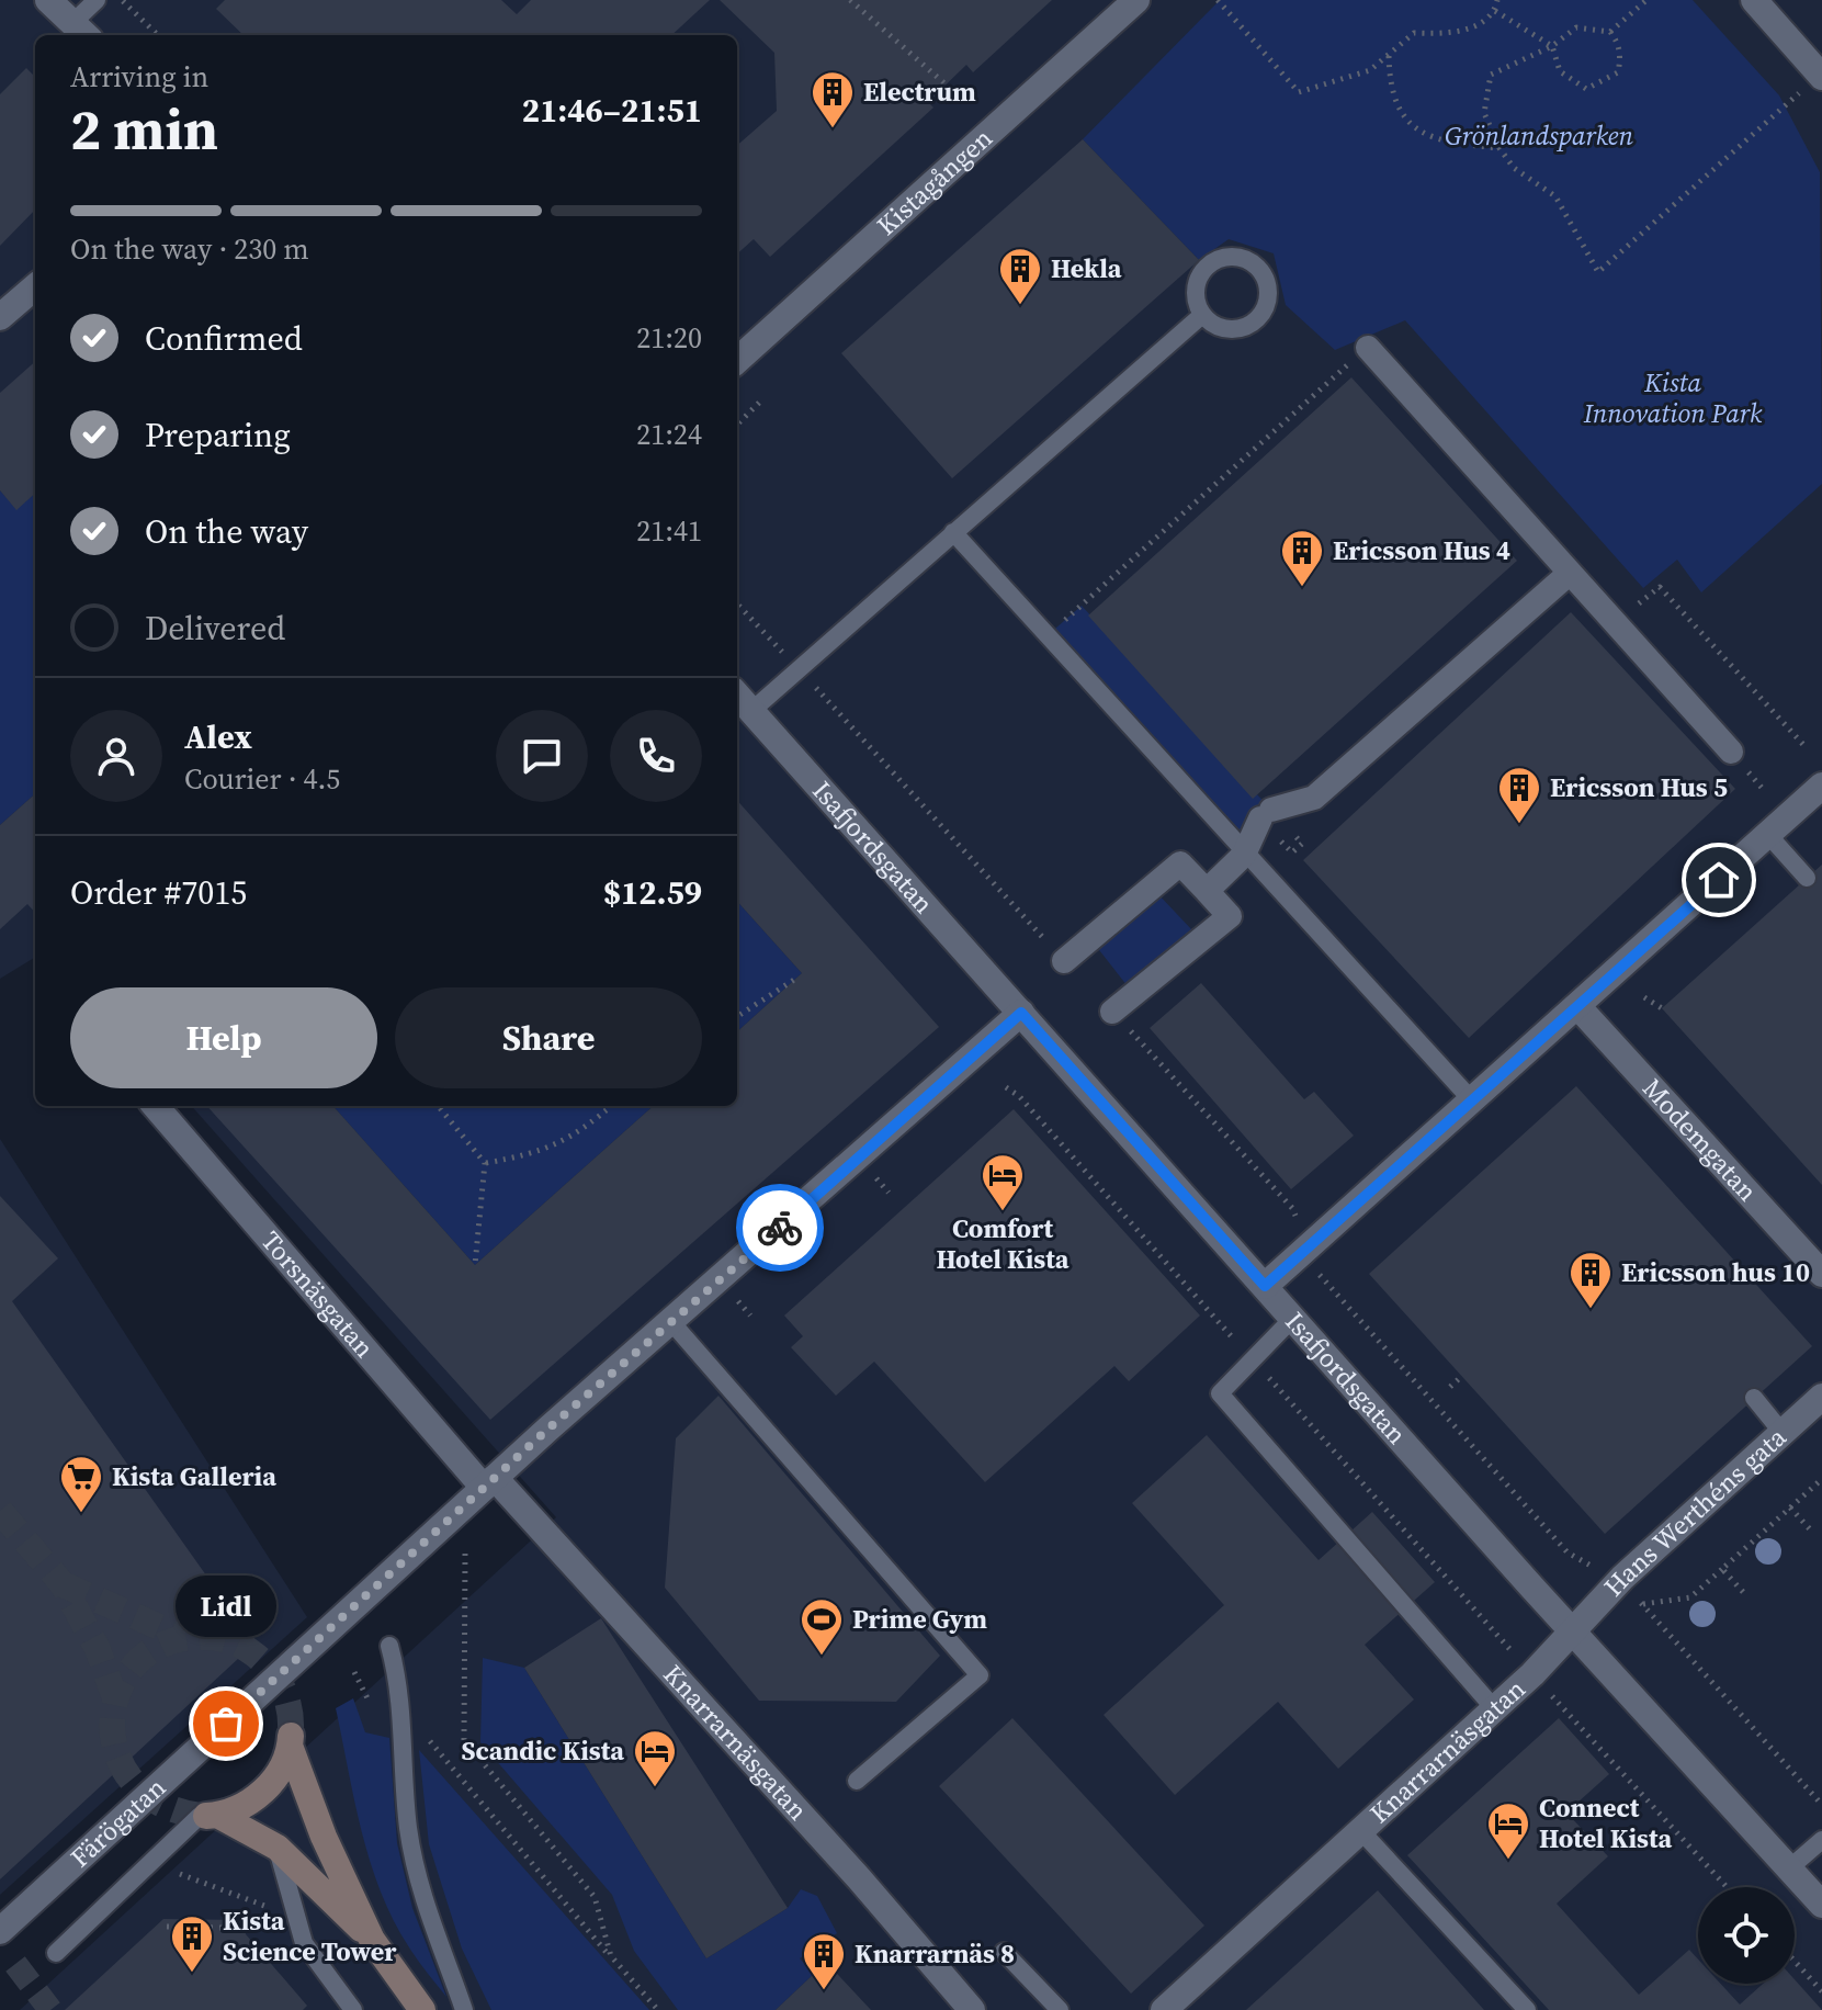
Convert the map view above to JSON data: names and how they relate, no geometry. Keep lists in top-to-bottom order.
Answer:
{
  "streets": {
    "street": [
      "Kistagången",
      "Isafjordsgatan",
      "Modemgatan",
      "Torsnäsgatan",
      "Hans Werthéns gata",
      "Knarrarnäsgatan",
      "Färögatan"
    ]
  },
  "crossings": [
    ["Isafjordsgatan", "Hans Werthéns gata"],
    ["Isafjordsgatan", "Knarrarnäsgatan"],
    ["Isafjordsgatan", "Färögatan"],
    ["Torsnäsgatan", "Knarrarnäsgatan"],
    ["Torsnäsgatan", "Färögatan"],
    ["Hans Werthéns gata", "Knarrarnäsgatan"],
    ["Knarrarnäsgatan", "Färögatan"]
  ],
  "parks": ["Grönlandsparken", "Kista Innovation Park"],
  "places": {
    "building": [
      "Electrum",
      "Hekla",
      "Ericsson Hus 4",
      "Ericsson Hus 5",
      "Ericsson hus 10",
      "Kista Science Tower",
      "Knarrarnäs 8"
    ],
    "hotel": ["Comfort Hotel Kista", "Scandic Kista", "Connect Hotel Kista"],
    "supermarket": ["Kista Galleria"],
    "sports": ["Prime Gym"],
    "other": ["Lidl"]
  },
  "page": {
    "heading": ["2 min", "Arriving in", "21:46–21:51"],
    "panel": [
      "Alex",
      "Courier · 4.5",
      "Order #7015",
      "$12.59"
    ],
    "bar": "On the way · 230 m",
    "list": [
      ["Confirmed", "21:20"],
      ["Preparing", "21:24"],
      ["On the way", "21:41"],
      "Delivered"
    ],
    "buttons": ["Help", "Share"],
    "bubble": "Lidl"
  }
}
